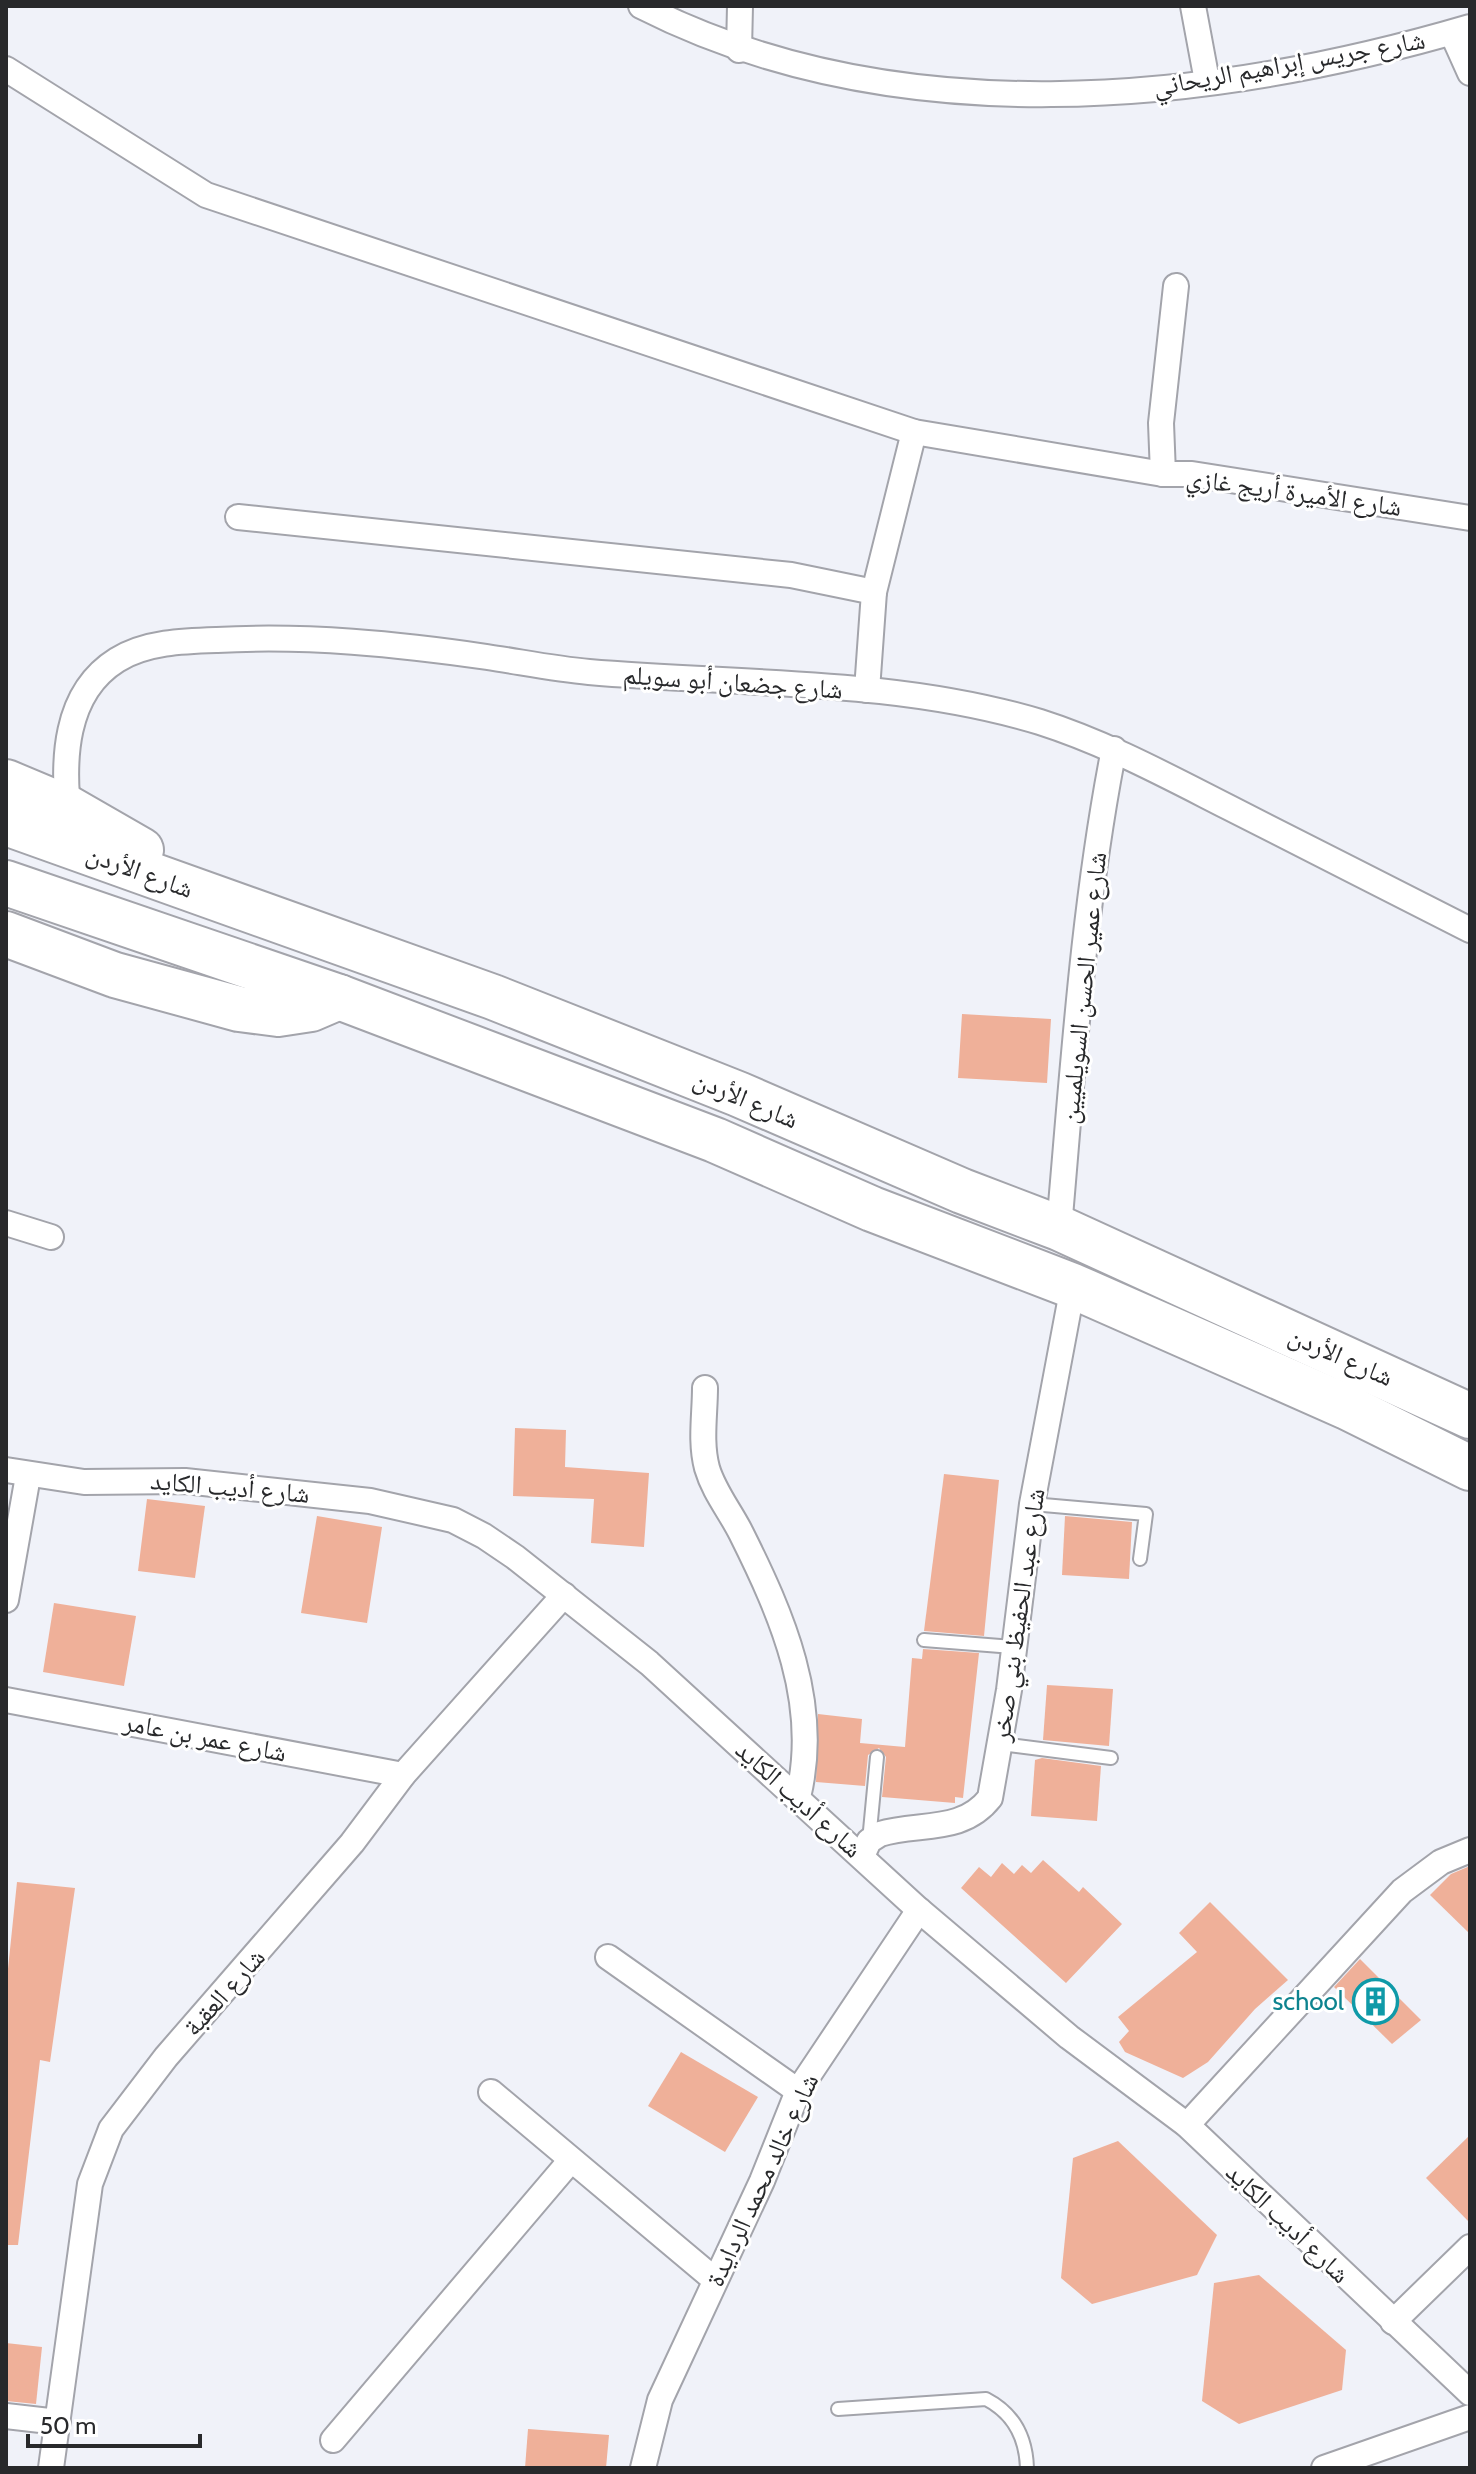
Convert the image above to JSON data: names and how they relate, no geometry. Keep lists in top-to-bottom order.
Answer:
{
  "streets": {
    "highway": ["شارع الأردن"],
    "street": [
      "شارع جريس إبراهيم الريحاني",
      "شارع الأميرة أريج غازي",
      "شارع جضعان أبو سويلم",
      "شارع عمير الحسن السويلميين",
      "شارع أديب الكايد",
      "شارع عبد الحفيظ بني صخر",
      "شارع عمر بن عامر",
      "شارع العقبة",
      "شارع خالد محمد الردايدة"
    ]
  },
  "crossings": [
    ["شارع جضعان أبو سويلم", "شارع الأردن"],
    ["شارع جضعان أبو سويلم", "شارع عمير الحسن السويلميين"],
    ["شارع الأردن", "شارع عمير الحسن السويلميين"],
    ["شارع الأردن", "شارع عبد الحفيظ بني صخر"],
    ["شارع أديب الكايد", "شارع عبد الحفيظ بني صخر"],
    ["شارع أديب الكايد", "شارع العقبة"],
    ["شارع أديب الكايد", "شارع خالد محمد الردايدة"],
    ["شارع عمر بن عامر", "شارع العقبة"]
  ],
  "places": {
    "building": ["school"]
  },
  "scale_bar": "50 m"
}
